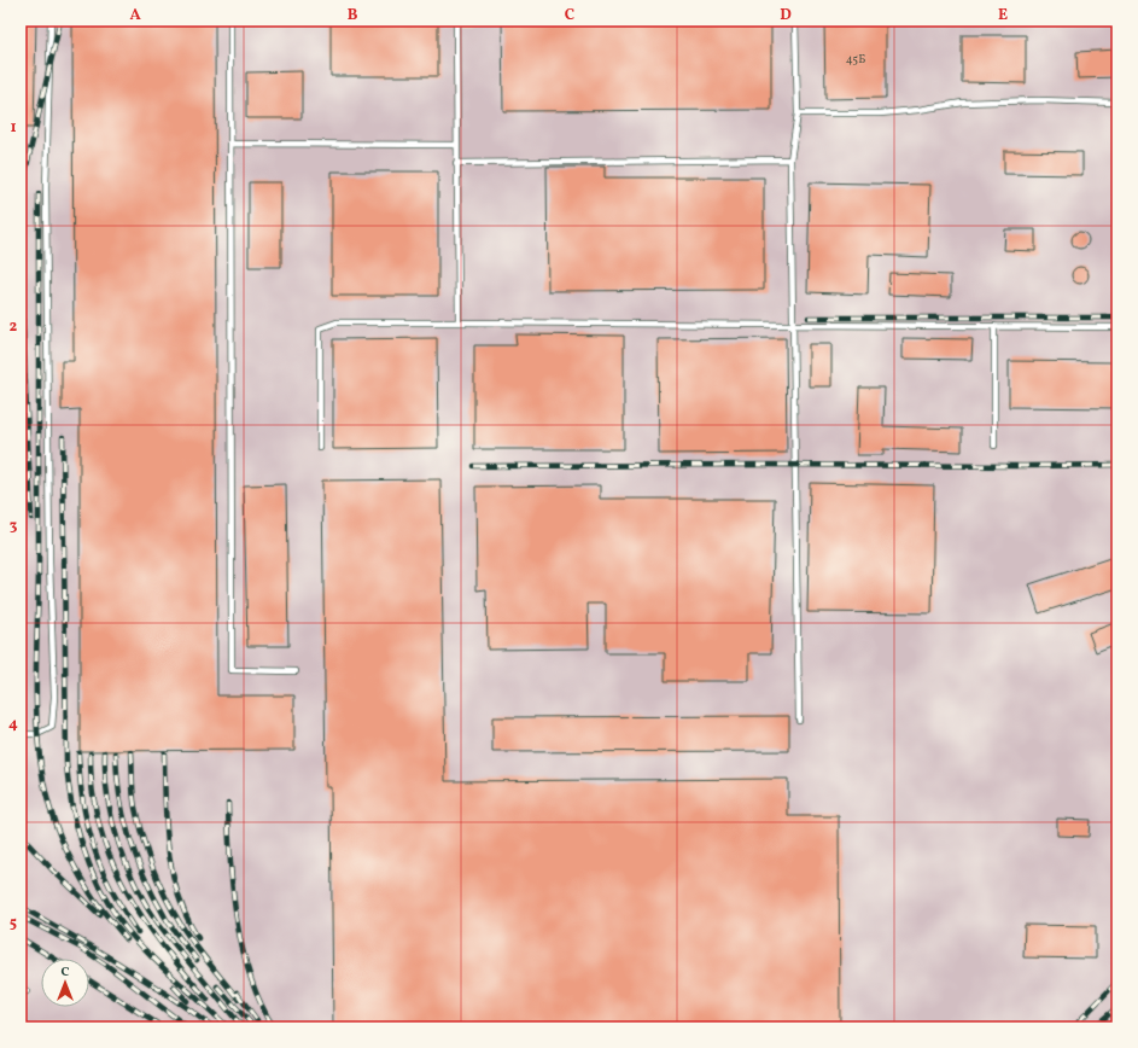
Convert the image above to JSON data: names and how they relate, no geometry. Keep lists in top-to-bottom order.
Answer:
{
  "house_numbers": ["45Б"],
  "north": "top",
  "grid": {
    "columns": [
      "A",
      "B",
      "C",
      "D",
      "E"
    ],
    "rows": [
      "1",
      "2",
      "3",
      "4",
      "5"
    ]
  }
}
